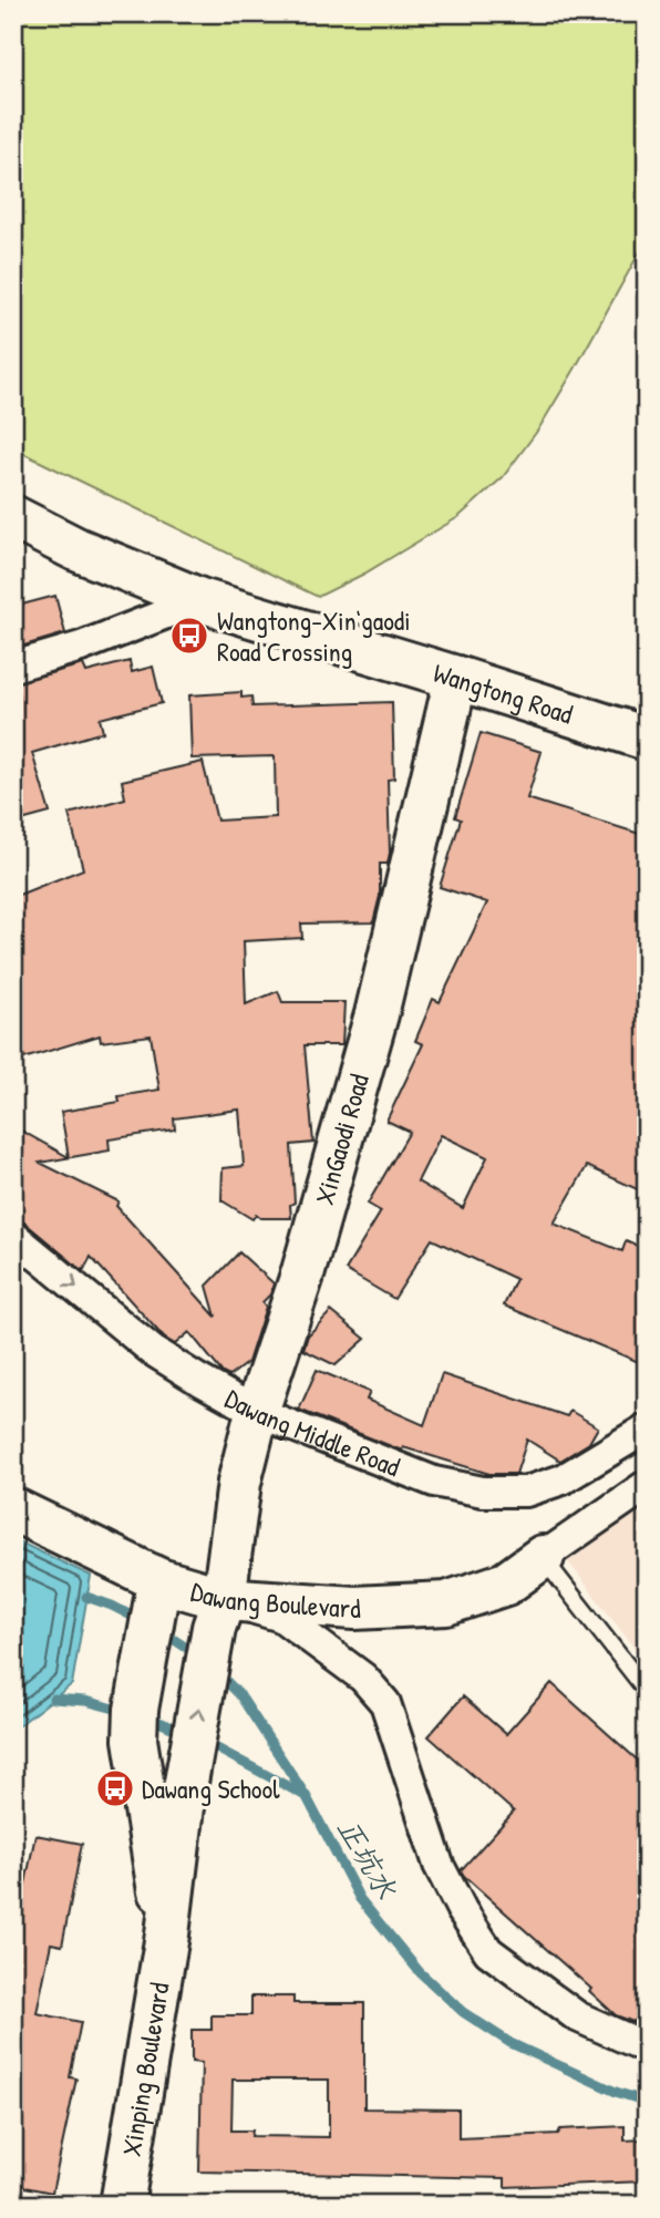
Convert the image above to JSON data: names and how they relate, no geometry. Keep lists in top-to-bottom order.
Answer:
{
  "streets": {
    "street": [
      "Wangtong Road",
      "XinGaodi Road",
      "Dawang Middle Road",
      "Dawang Boulevard",
      "Xinping Boulevard"
    ]
  },
  "crossings": [
    ["Wangtong Road", "XinGaodi Road"],
    ["XinGaodi Road", "Dawang Middle Road"],
    ["XinGaodi Road", "Dawang Boulevard"],
    ["XinGaodi Road", "Xinping Boulevard"],
    ["Dawang Boulevard", "Xinping Boulevard"]
  ],
  "one_way": ["Dawang Middle Road"],
  "water": ["正坑水"],
  "places": {
    "bus stop": ["Wangtong-Xin‘gaodi Road Crossing", "Dawang School"]
  }
}
